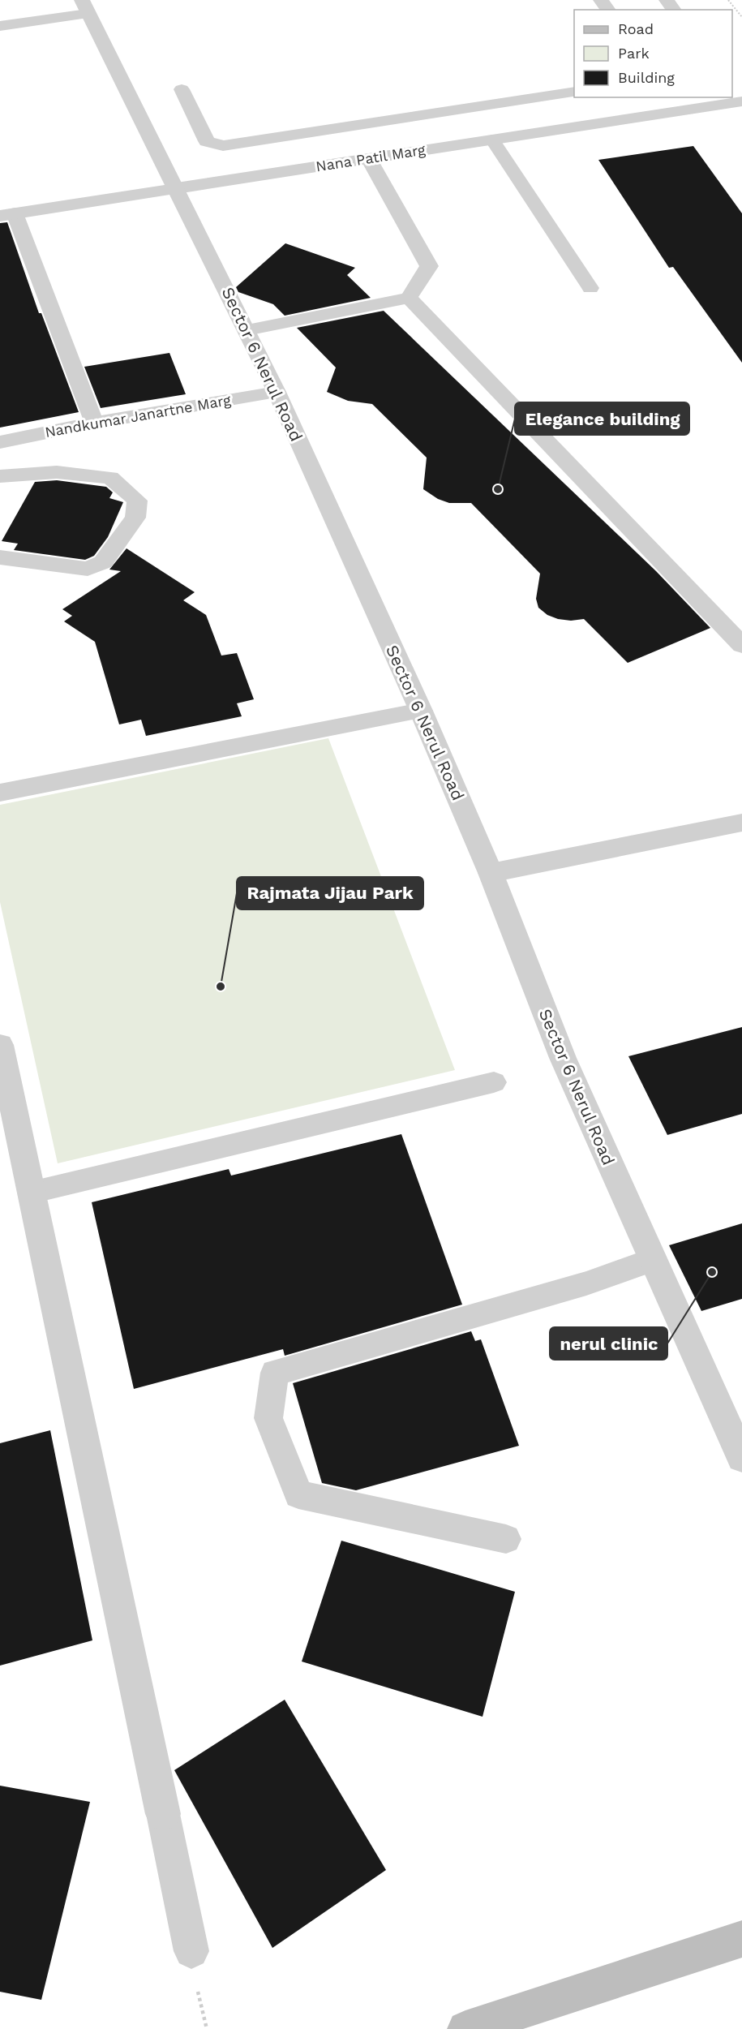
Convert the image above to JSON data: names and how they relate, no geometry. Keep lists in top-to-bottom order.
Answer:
{
  "streets": {
    "street": ["Nana Patil Marg", "Sector 6 Nerul Road", "Nandkumar Janartne Marg"]
  },
  "crossings": [
    ["Nana Patil Marg", "Sector 6 Nerul Road"],
    ["Sector 6 Nerul Road", "Nandkumar Janartne Marg"]
  ],
  "places": ["Elegance building", "Rajmata Jijau Park", "nerul clinic"],
  "legend": ["Road", "Park", "Building"]
}
